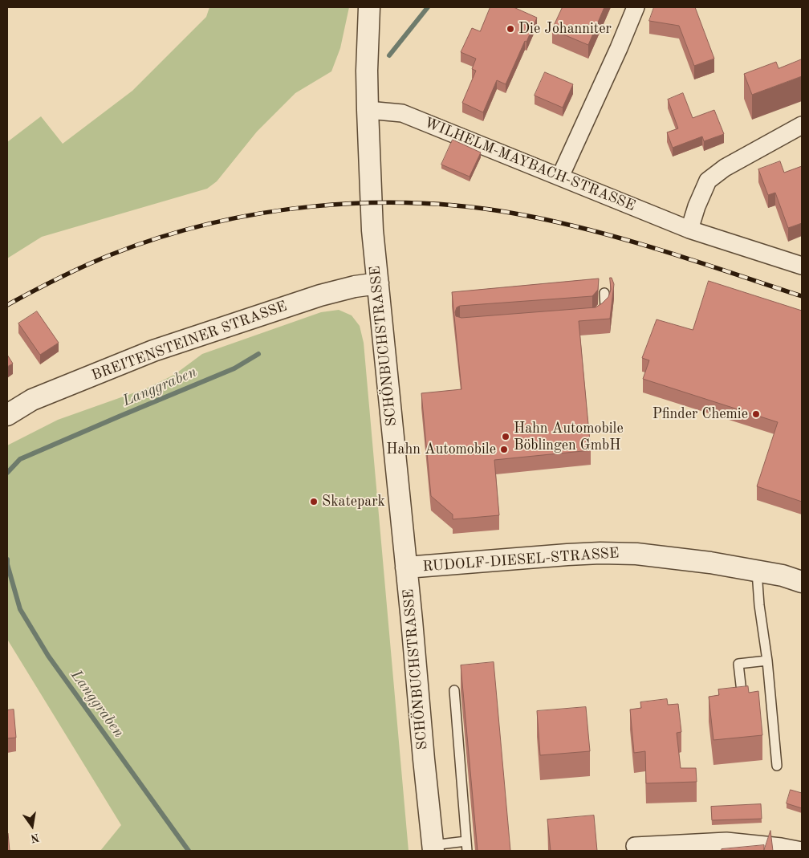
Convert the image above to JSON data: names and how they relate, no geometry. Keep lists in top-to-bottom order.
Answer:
{
  "streets": {
    "street": [
      "WILHELM-MAYBACH-STRASSE",
      "BREITENSTEINER STRASSE",
      "SCHÖNBUCHSTRASSE",
      "RUDOLF-DIESEL-STRASSE"
    ]
  },
  "crossings": [
    ["WILHELM-MAYBACH-STRASSE", "SCHÖNBUCHSTRASSE"],
    ["BREITENSTEINER STRASSE", "SCHÖNBUCHSTRASSE"],
    ["SCHÖNBUCHSTRASSE", "RUDOLF-DIESEL-STRASSE"]
  ],
  "water": ["Langgraben"],
  "places": [
    "Die Johanniter",
    "Pfinder Chemie",
    "Hahn Automobile Böblingen GmbH",
    "Hahn Automobile",
    "Skatepark"
  ],
  "north": "bottom"
}
